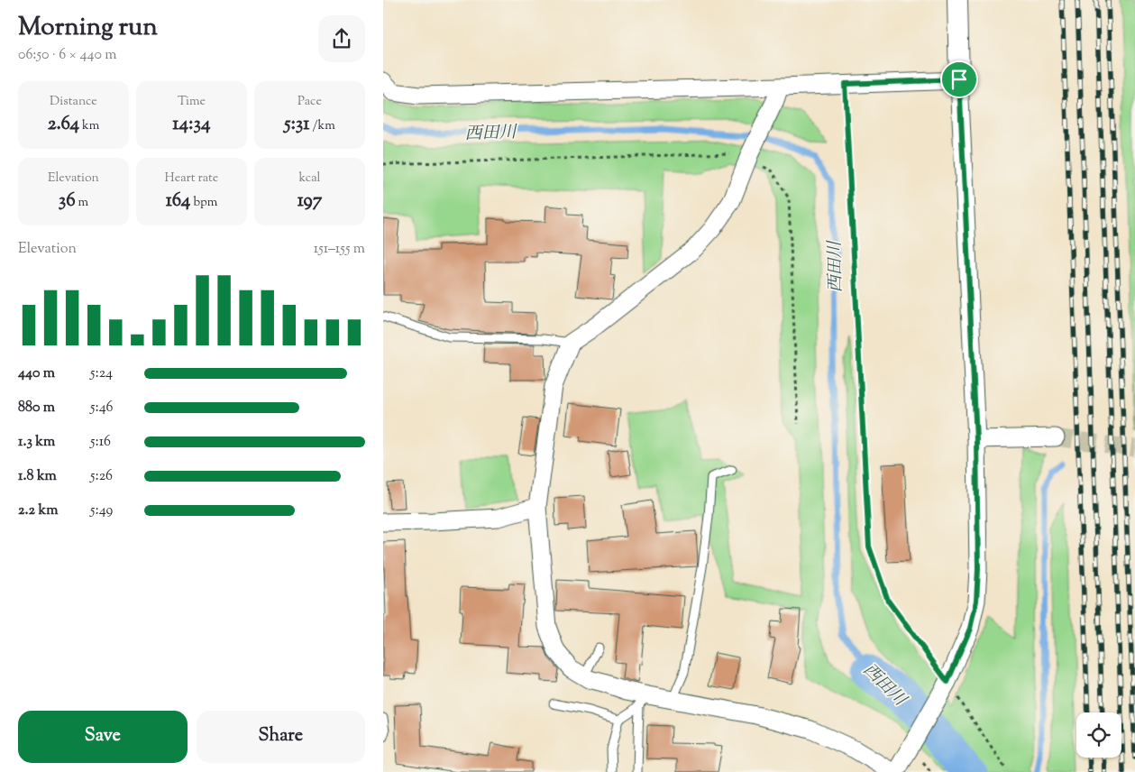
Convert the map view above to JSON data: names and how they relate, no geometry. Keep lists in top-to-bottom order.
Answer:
{
  "water": ["西田川"],
  "page": {
    "heading": ["Morning run", "06:50 · 6 × 440 m"],
    "stats": [
      ["Distance", "2.64 km"],
      ["Time", "14:34"],
      ["Pace", "5:31 /km"],
      ["Elevation", "36 m"],
      ["Heart rate", "164 bpm"],
      ["kcal", "197"]
    ],
    "chart": ["Elevation", "151–155 m"],
    "list": [
      {
        "name": "440 m",
        "note": "5:24"
      },
      {
        "name": "880 m",
        "note": "5:46"
      },
      {
        "name": "1.3 km",
        "note": "5:16"
      },
      {
        "name": "1.8 km",
        "note": "5:26"
      },
      {
        "name": "2.2 km",
        "note": "5:49"
      }
    ],
    "buttons": ["Save", "Share"]
  }
}
